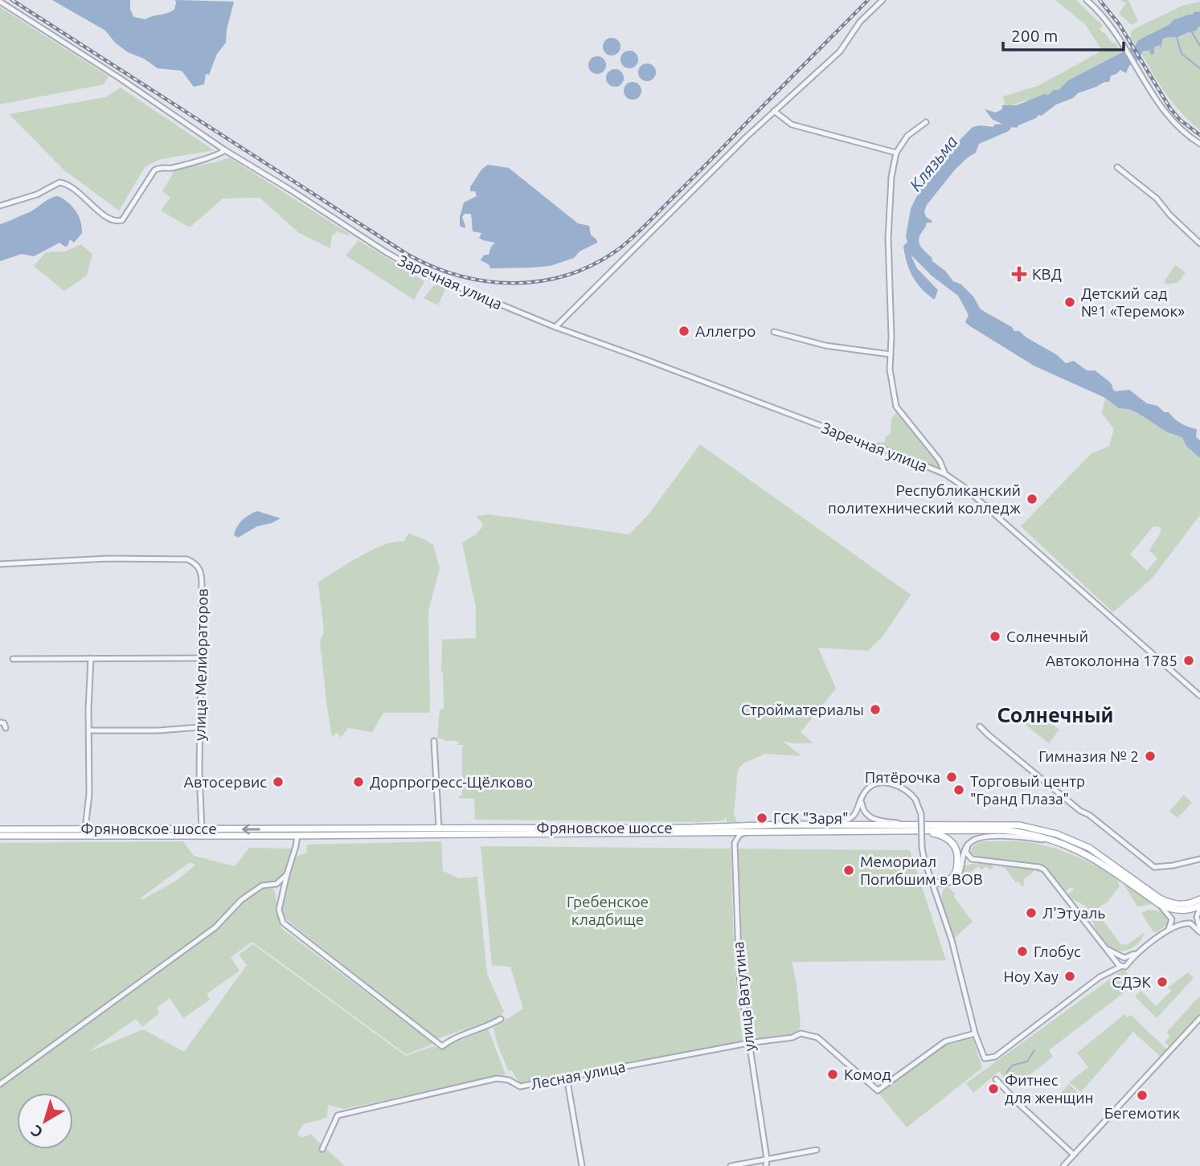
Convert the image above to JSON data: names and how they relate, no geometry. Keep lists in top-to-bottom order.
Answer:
{
  "streets": {
    "main road": ["Фряновское шоссе"],
    "street": [
      "Заречная улица",
      "улица Мелиораторов",
      "улица Ватутина",
      "Лесная улица"
    ]
  },
  "crossings": [
    ["улица Мелиораторов", "Фряновское шоссе"],
    ["улица Ватутина", "Лесная улица"]
  ],
  "districts": ["Солнечный"],
  "water": ["Клязьма"],
  "parks": ["Гребенское кладбище"],
  "places": {
    "health": ["КВД"],
    "other": [
      "Детский сад №1 «Теремок»",
      "Аллегро",
      "Республиканский политехнический колледж",
      "Солнечный",
      "Автоколонна 1785",
      "Стройматериалы",
      "Гимназия № 2",
      "Пятёрочка",
      "Автосервис",
      "Дорпрогресс-Щёлково",
      "Торговый центр \"Гранд Плаза\"",
      "ГСК \"Заря\"",
      "Мемориал Погибшим в ВОВ",
      "Л'Этуаль",
      "Глобус",
      "Ноу Хау",
      "СДЭК",
      "Комод",
      "Фитнес для женщин",
      "Бегемотик"
    ]
  },
  "scale_bar": "200 m",
  "north": "bottom left"
}
